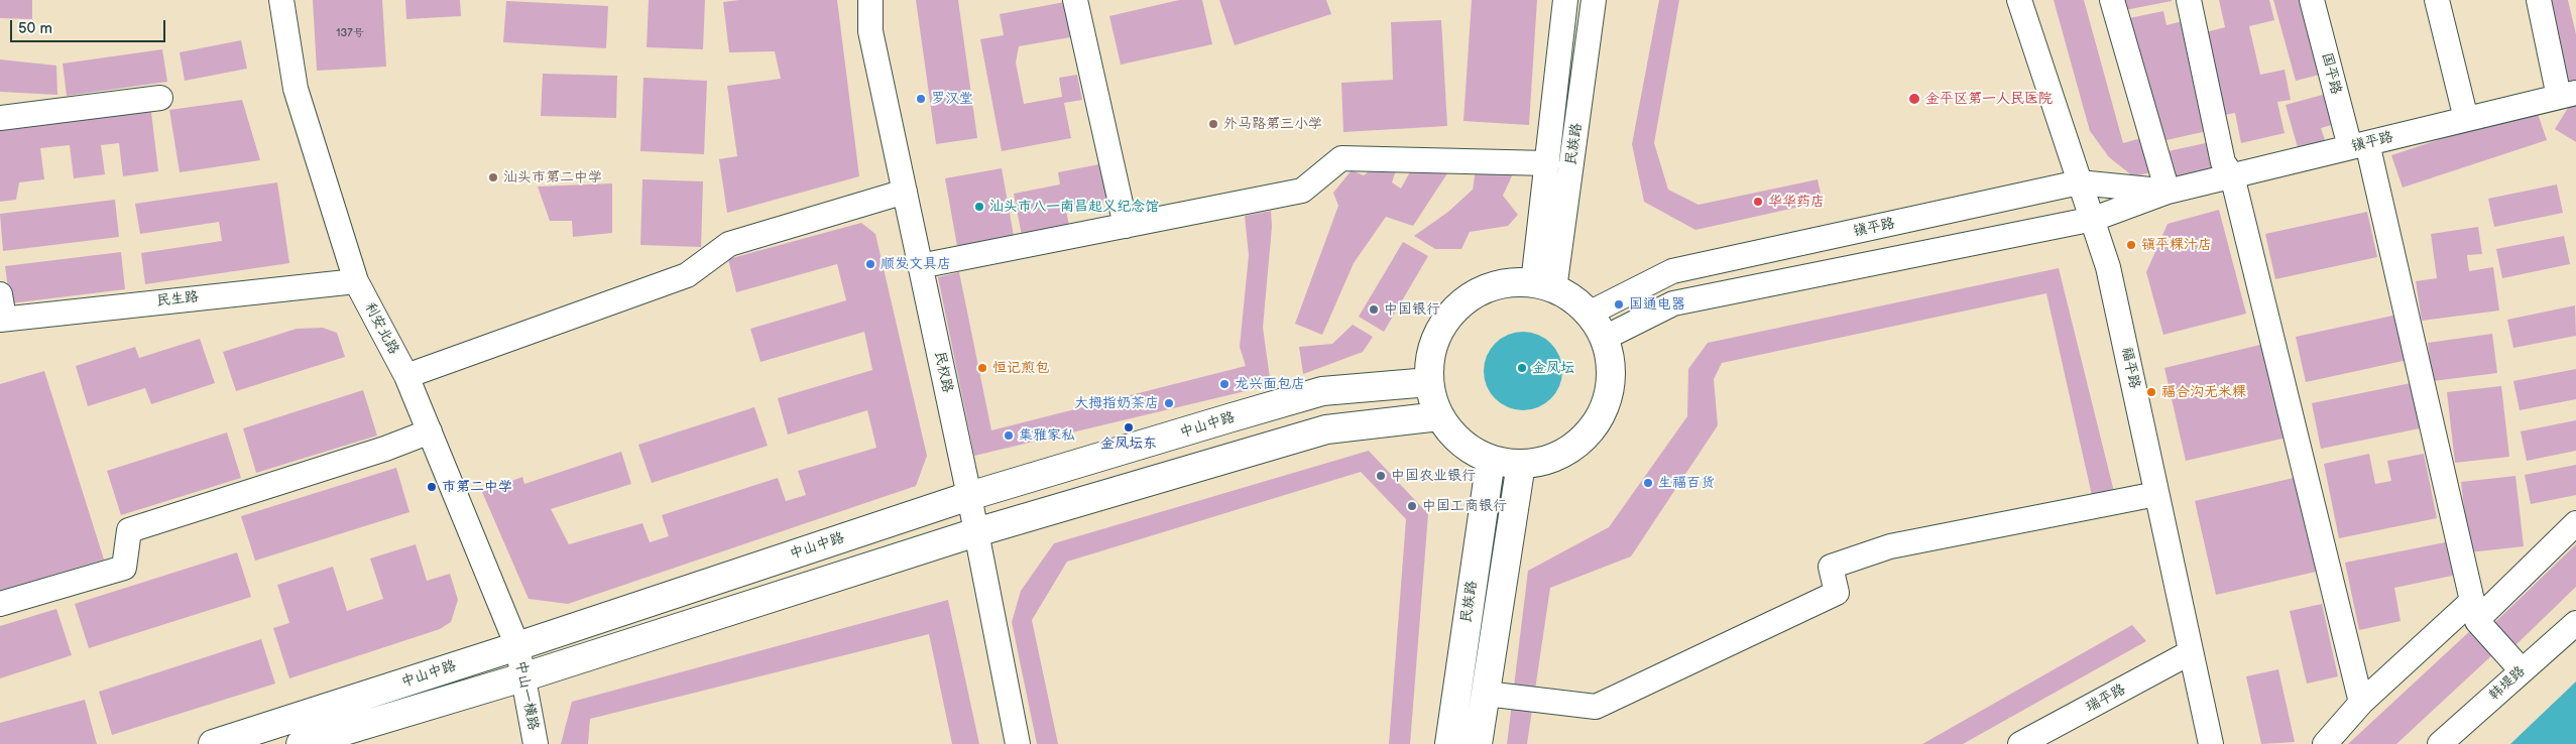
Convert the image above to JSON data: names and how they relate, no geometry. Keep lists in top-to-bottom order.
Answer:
{
  "streets": {
    "main road": ["民族路", "中山中路"],
    "street": [
      "国平路",
      "镇平路",
      "民生路",
      "利安北路",
      "福平路",
      "民权路",
      "韩堤路",
      "中山一横路",
      "瑞平路"
    ]
  },
  "crossings": [
    ["国平路", "镇平路"],
    ["国平路", "韩堤路"],
    ["镇平路", "福平路"],
    ["民生路", "利安北路"],
    ["利安北路", "中山中路"],
    ["利安北路", "中山一横路"],
    ["福平路", "瑞平路"],
    ["民权路", "中山中路"],
    ["中山中路", "中山一横路"]
  ],
  "places": [
    "罗汉堂",
    "金平区第一人民医院",
    "外马路第三小学",
    "汕头市第二中学",
    "华华药店",
    "汕头市八一南昌起义纪念馆",
    "镇平粿汁店",
    "顺发文具店",
    "国通电器",
    "中国银行",
    "恒记煎包",
    "金凤坛",
    "龙兴面包店",
    "福合沟无米粿",
    "大拇指奶茶店",
    "金凤坛东",
    "集雅家私",
    "中国农业银行",
    "生福百货",
    "市第二中学",
    "中国工商银行"
  ],
  "house_numbers": ["137号"],
  "scale_bar": "50 m"
}
